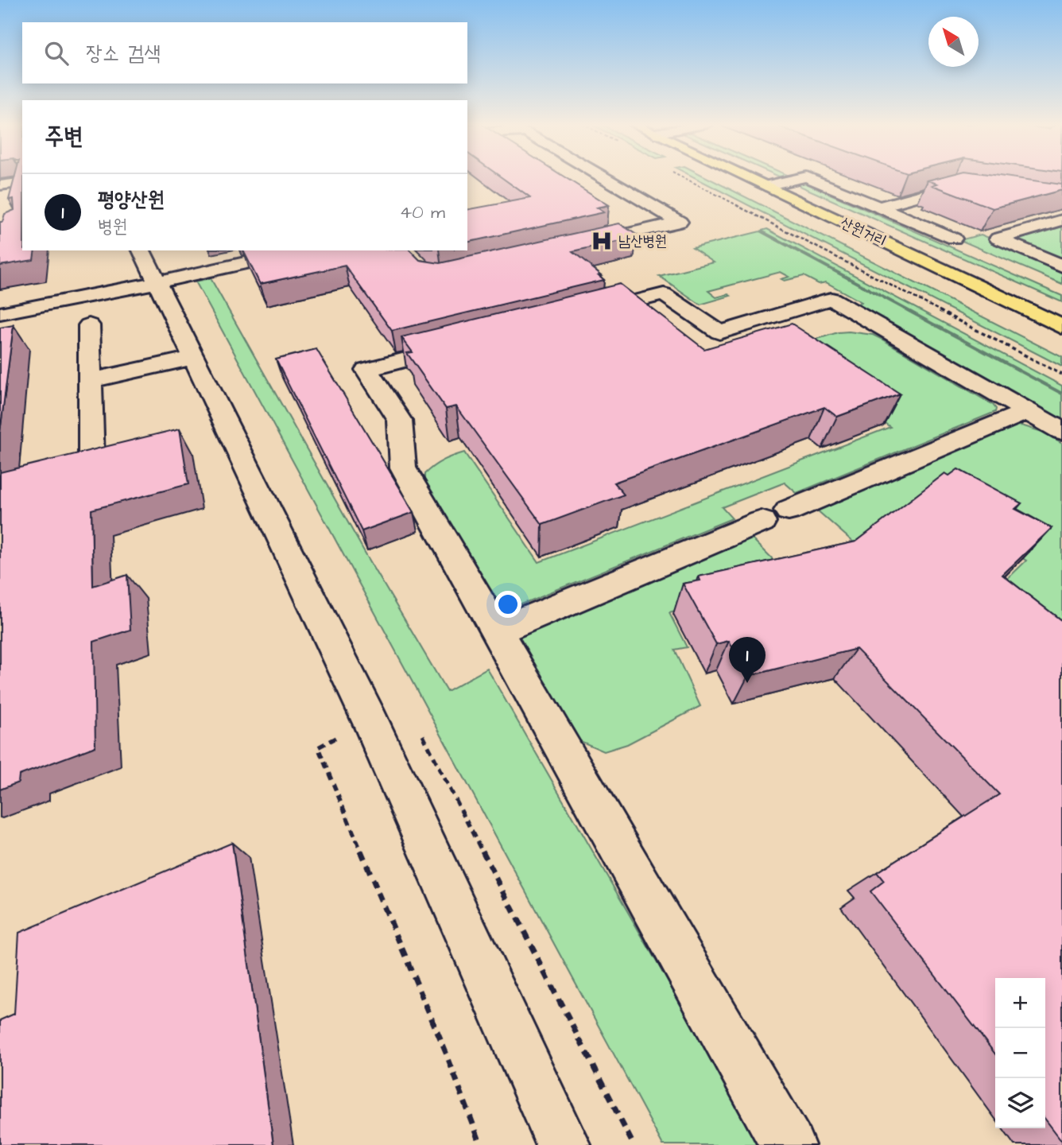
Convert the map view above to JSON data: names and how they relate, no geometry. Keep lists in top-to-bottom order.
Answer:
{
  "streets": {
    "main road": ["산원거리"]
  },
  "places": {
    "hospital": ["남산병원"]
  },
  "north": "top left",
  "page": {
    "search": "장소 검색",
    "heading": "주변",
    "list": [
      {
        "mark": "1",
        "name": "평양산원",
        "note": "병원",
        "value": "40 m"
      }
    ],
    "pins": "1",
    "map_buttons": ["+", "−"]
  }
}
